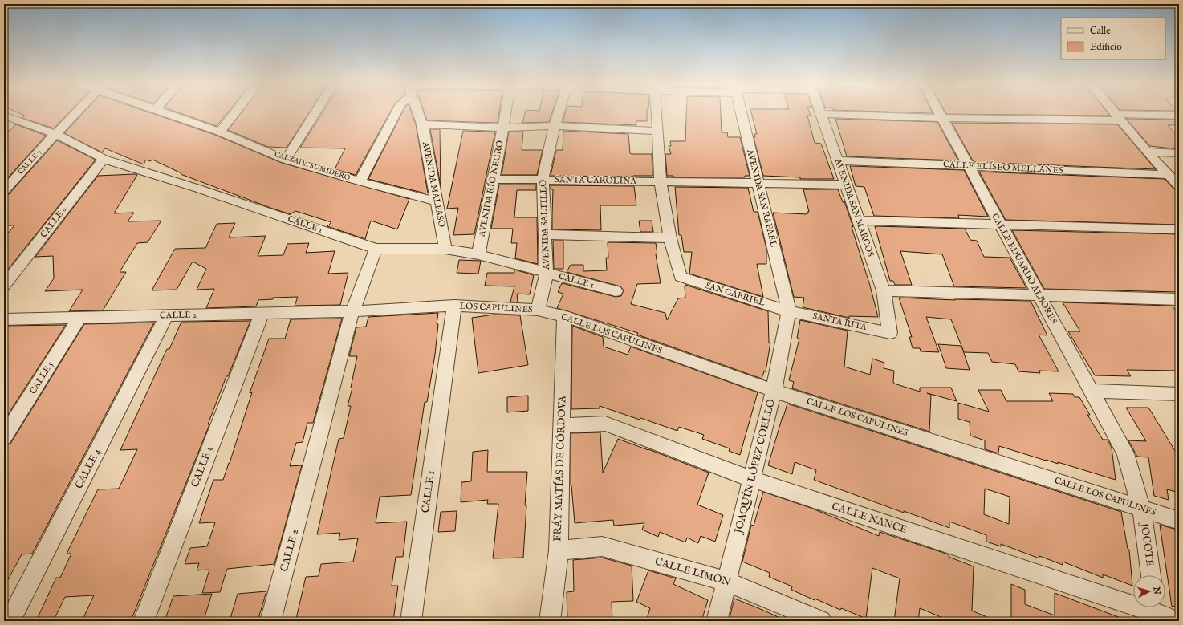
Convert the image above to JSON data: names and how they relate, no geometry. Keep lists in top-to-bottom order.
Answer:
{
  "streets": {
    "street": [
      "CALLE 7",
      "CALZADA SUMIDERO",
      "CALLE ELÍSEO MELLANES",
      "SANTA CAROLINA",
      "AVENIDA MALPASO",
      "AVENIDA RÍO NEGRO",
      "AVENIDA SAN RAFAÉL",
      "AVENIDA SAN MARCOS",
      "CALLE 6",
      "CALLE 1",
      "AVENIDA SALTILLO",
      "CALLE EDUARDO ALBORES",
      "SAN GABRIEL",
      "LOS CAPULINES",
      "CALLE 2",
      "SANTA RITA",
      "CALLE LOS CAPULINES",
      "CALLE 5",
      "JOAQUÍN LÓPEZ COELLO",
      "CALLE 3",
      "CALLE 4",
      "FRÁY MATÍAS DE CÓRDOVA",
      "CALLE NANCE",
      "JOCOTE",
      "CALLE LIMÓN"
    ]
  },
  "crossings": [
    ["CALLE 7", "CALLE 1"],
    ["CALZADA SUMIDERO", "AVENIDA MALPASO"],
    ["CALLE ELÍSEO MELLANES", "AVENIDA SAN MARCOS"],
    ["CALLE ELÍSEO MELLANES", "CALLE EDUARDO ALBORES"],
    ["SANTA CAROLINA", "AVENIDA RÍO NEGRO"],
    ["SANTA CAROLINA", "AVENIDA SAN RAFAÉL"],
    ["SANTA CAROLINA", "AVENIDA SAN MARCOS"],
    ["SANTA CAROLINA", "AVENIDA SALTILLO"],
    ["AVENIDA MALPASO", "CALLE 1"],
    ["AVENIDA RÍO NEGRO", "CALLE 1"],
    ["AVENIDA SAN RAFAÉL", "SAN GABRIEL"],
    ["AVENIDA SAN RAFAÉL", "SANTA RITA"],
    ["AVENIDA SAN RAFAÉL", "JOAQUÍN LÓPEZ COELLO"],
    ["AVENIDA SAN MARCOS", "SANTA RITA"],
    ["CALLE 6", "CALLE 1"],
    ["CALLE 1", "AVENIDA SALTILLO"],
    ["CALLE 1", "LOS CAPULINES"],
    ["CALLE 1", "CALLE 2"],
    ["AVENIDA SALTILLO", "LOS CAPULINES"],
    ["AVENIDA SALTILLO", "CALLE LOS CAPULINES"],
    ["CALLE EDUARDO ALBORES", "JOCOTE"],
    ["SAN GABRIEL", "SANTA RITA"],
    ["SAN GABRIEL", "JOAQUÍN LÓPEZ COELLO"],
    ["LOS CAPULINES", "CALLE 2"],
    ["LOS CAPULINES", "CALLE LOS CAPULINES"],
    ["CALLE 2", "CALLE 5"],
    ["CALLE 2", "CALLE 3"],
    ["CALLE 2", "CALLE 4"],
    ["SANTA RITA", "JOAQUÍN LÓPEZ COELLO"],
    ["CALLE LOS CAPULINES", "JOAQUÍN LÓPEZ COELLO"],
    ["CALLE LOS CAPULINES", "FRÁY MATÍAS DE CÓRDOVA"],
    ["CALLE LOS CAPULINES", "JOCOTE"],
    ["JOAQUÍN LÓPEZ COELLO", "CALLE NANCE"],
    ["JOAQUÍN LÓPEZ COELLO", "CALLE LIMÓN"],
    ["FRÁY MATÍAS DE CÓRDOVA", "CALLE NANCE"],
    ["FRÁY MATÍAS DE CÓRDOVA", "CALLE LIMÓN"]
  ],
  "legend": ["Calle", "Edificio"],
  "north": "right"
}
